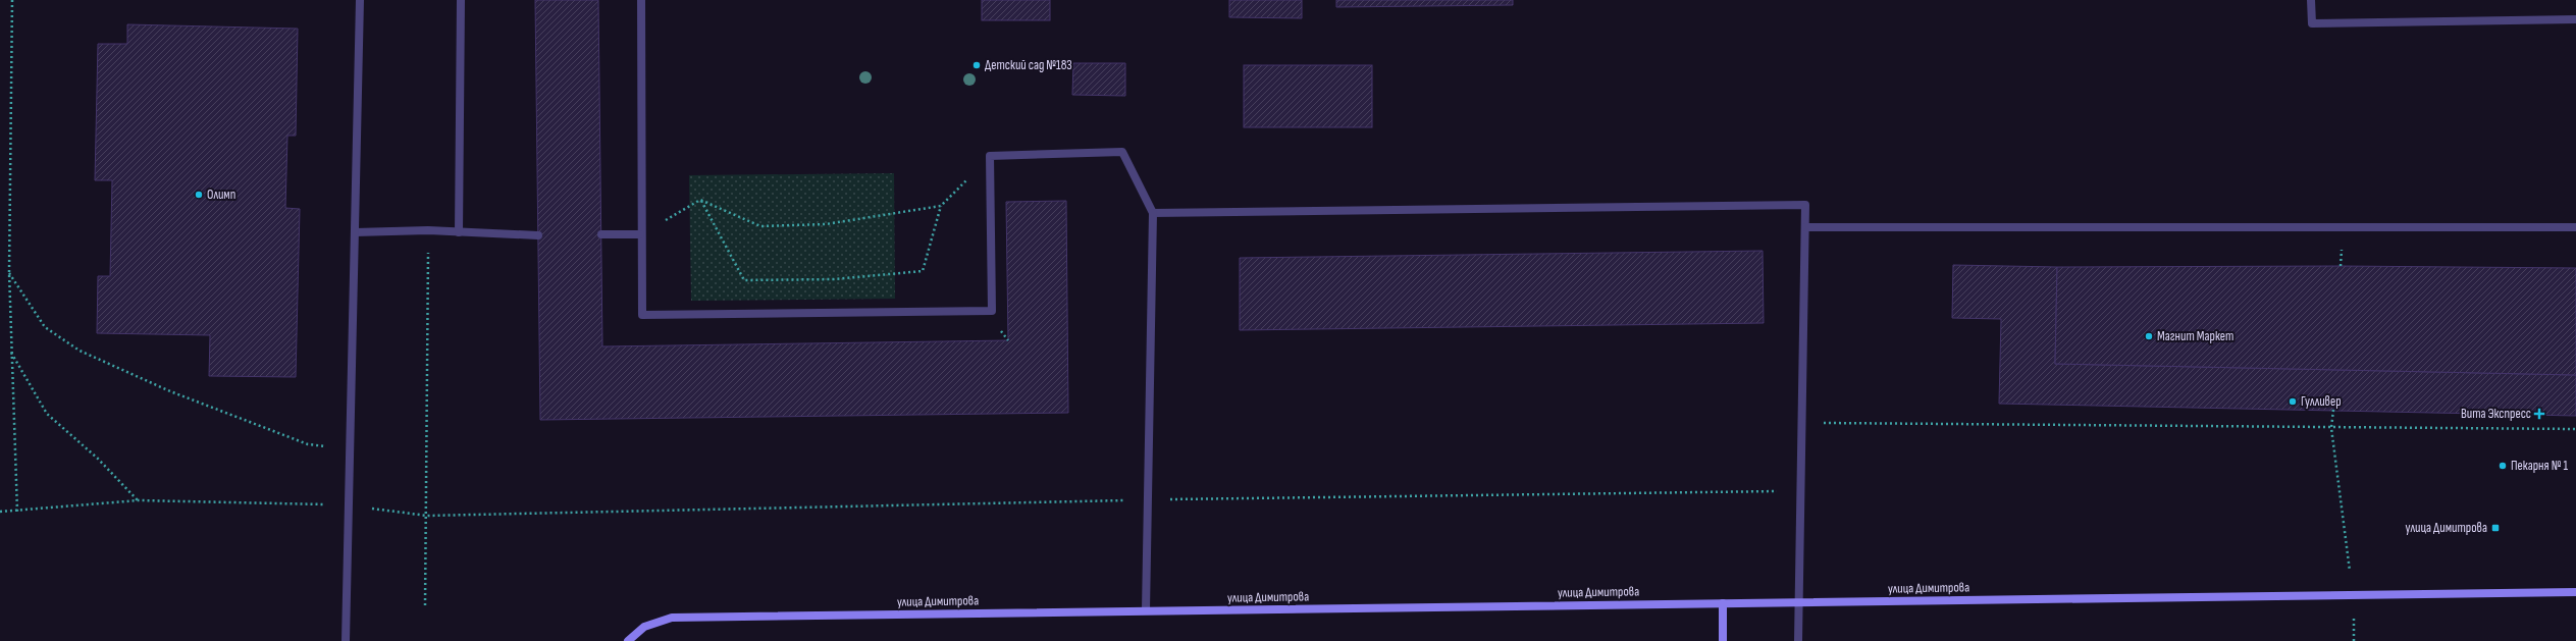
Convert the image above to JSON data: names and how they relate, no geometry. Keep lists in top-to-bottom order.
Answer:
{
  "streets": {
    "main road": ["улица Димитрова"]
  },
  "places": {
    "other": [
      "Детский сад №183",
      "Олимп",
      "Магнит Маркет",
      "Гулливер",
      "Пекарня № 1"
    ],
    "health": ["Вита Экспресс"],
    "transit": ["улица Димитрова"]
  }
}
